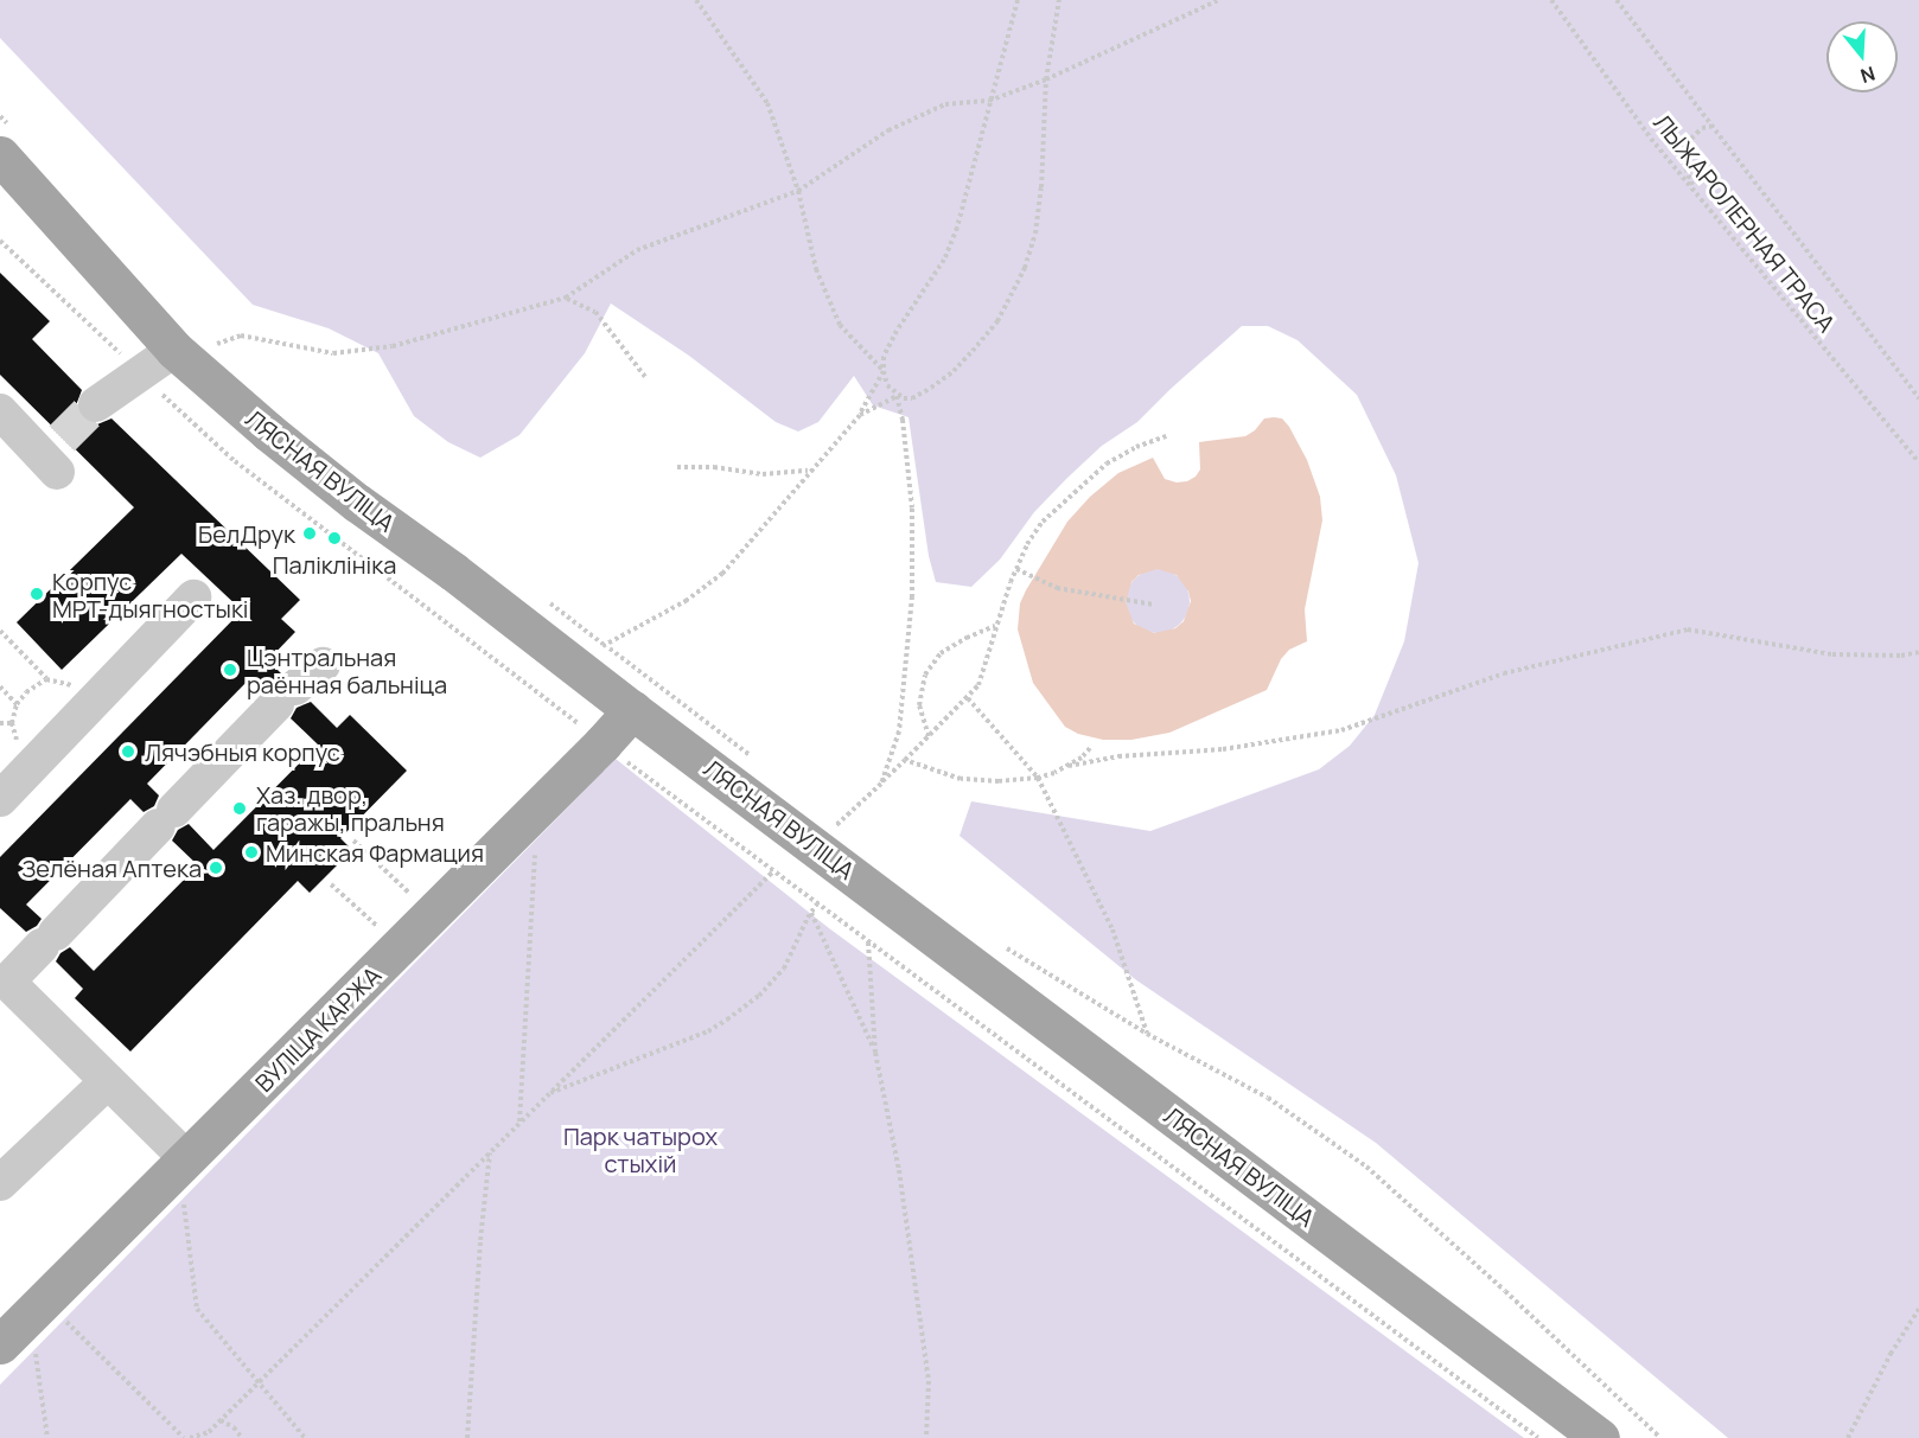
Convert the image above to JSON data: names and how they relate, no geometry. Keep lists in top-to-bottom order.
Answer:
{
  "streets": {
    "main road": ["ЛЯСНАЯ ВУЛІЦА", "ВУЛІЦА КАРЖА"],
    "path": ["ЛЫЖАРОЛЕРНАЯ ТРАСА"]
  },
  "crossings": [
    ["ЛЯСНАЯ ВУЛІЦА", "ВУЛІЦА КАРЖА"]
  ],
  "parks": ["Парк чатырох стыхій"],
  "places": [
    "БелДрук",
    "Паліклініка",
    "Корпус МРТ-дыягностыкі",
    "Цэнтральная раённая бальніца",
    "Лячэбныя корпус",
    "Хаз. двор, гаражы, пральня",
    "Минская Фармация",
    "Зелёная Аптека"
  ],
  "north": "bottom"
}
